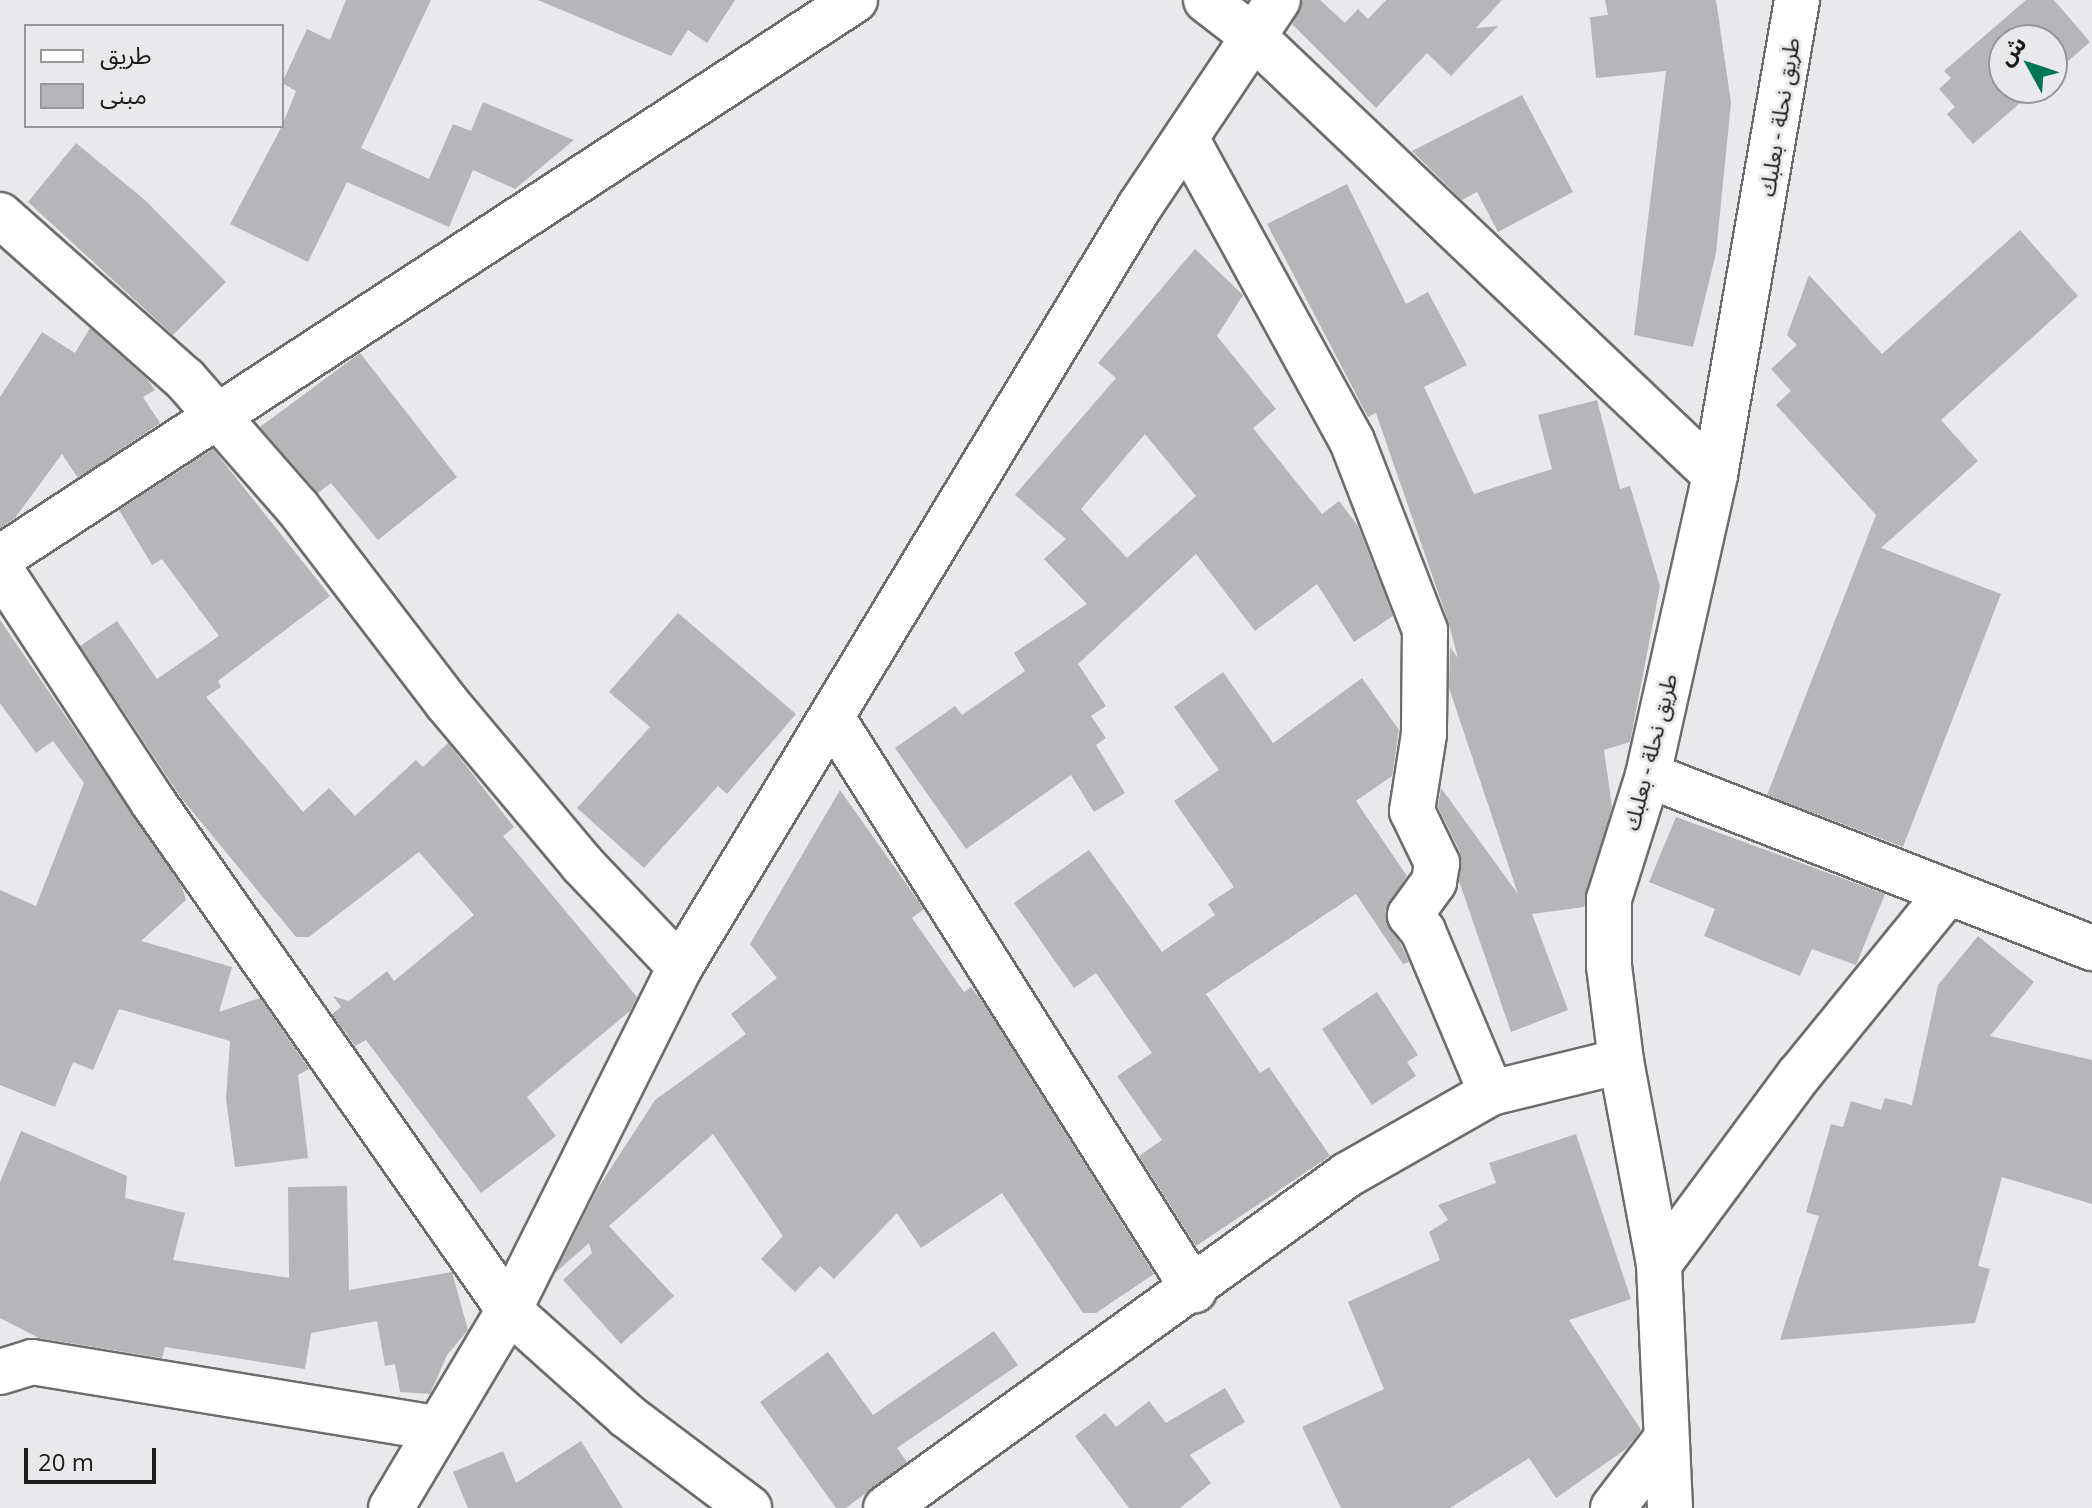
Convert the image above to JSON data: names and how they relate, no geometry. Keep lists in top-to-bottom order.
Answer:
{
  "streets": {
    "street": ["طريق نحلة - بعلبك"]
  },
  "legend": ["طريق", "مبنى"],
  "scale_bar": "20 m",
  "north": "top left"
}
